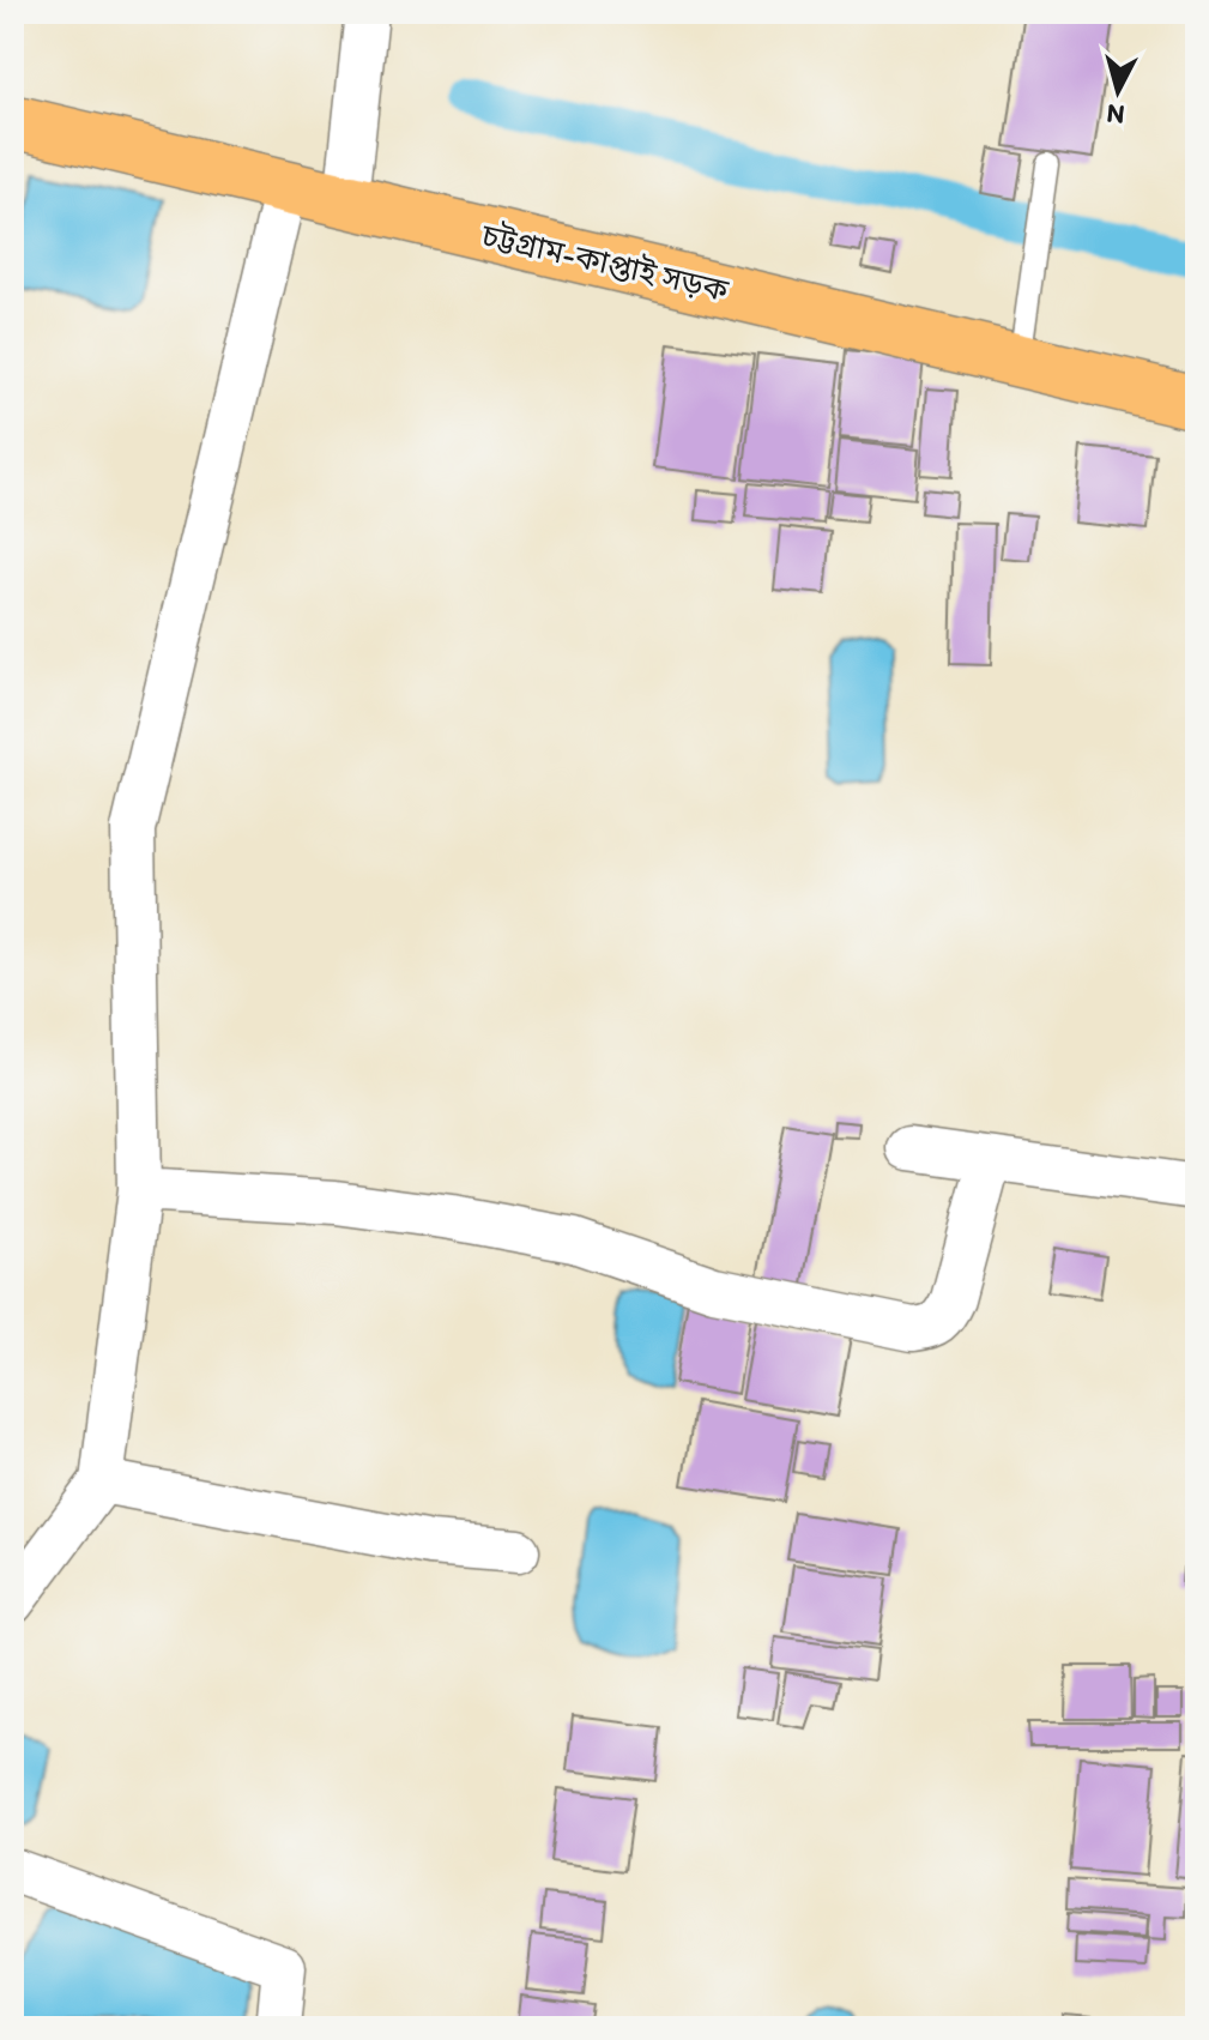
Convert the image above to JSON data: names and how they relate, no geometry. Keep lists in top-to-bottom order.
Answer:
{
  "streets": {
    "main road": ["চট্টগ্রাম-কাপ্তাই সড়ক"]
  },
  "north": "bottom"
}
